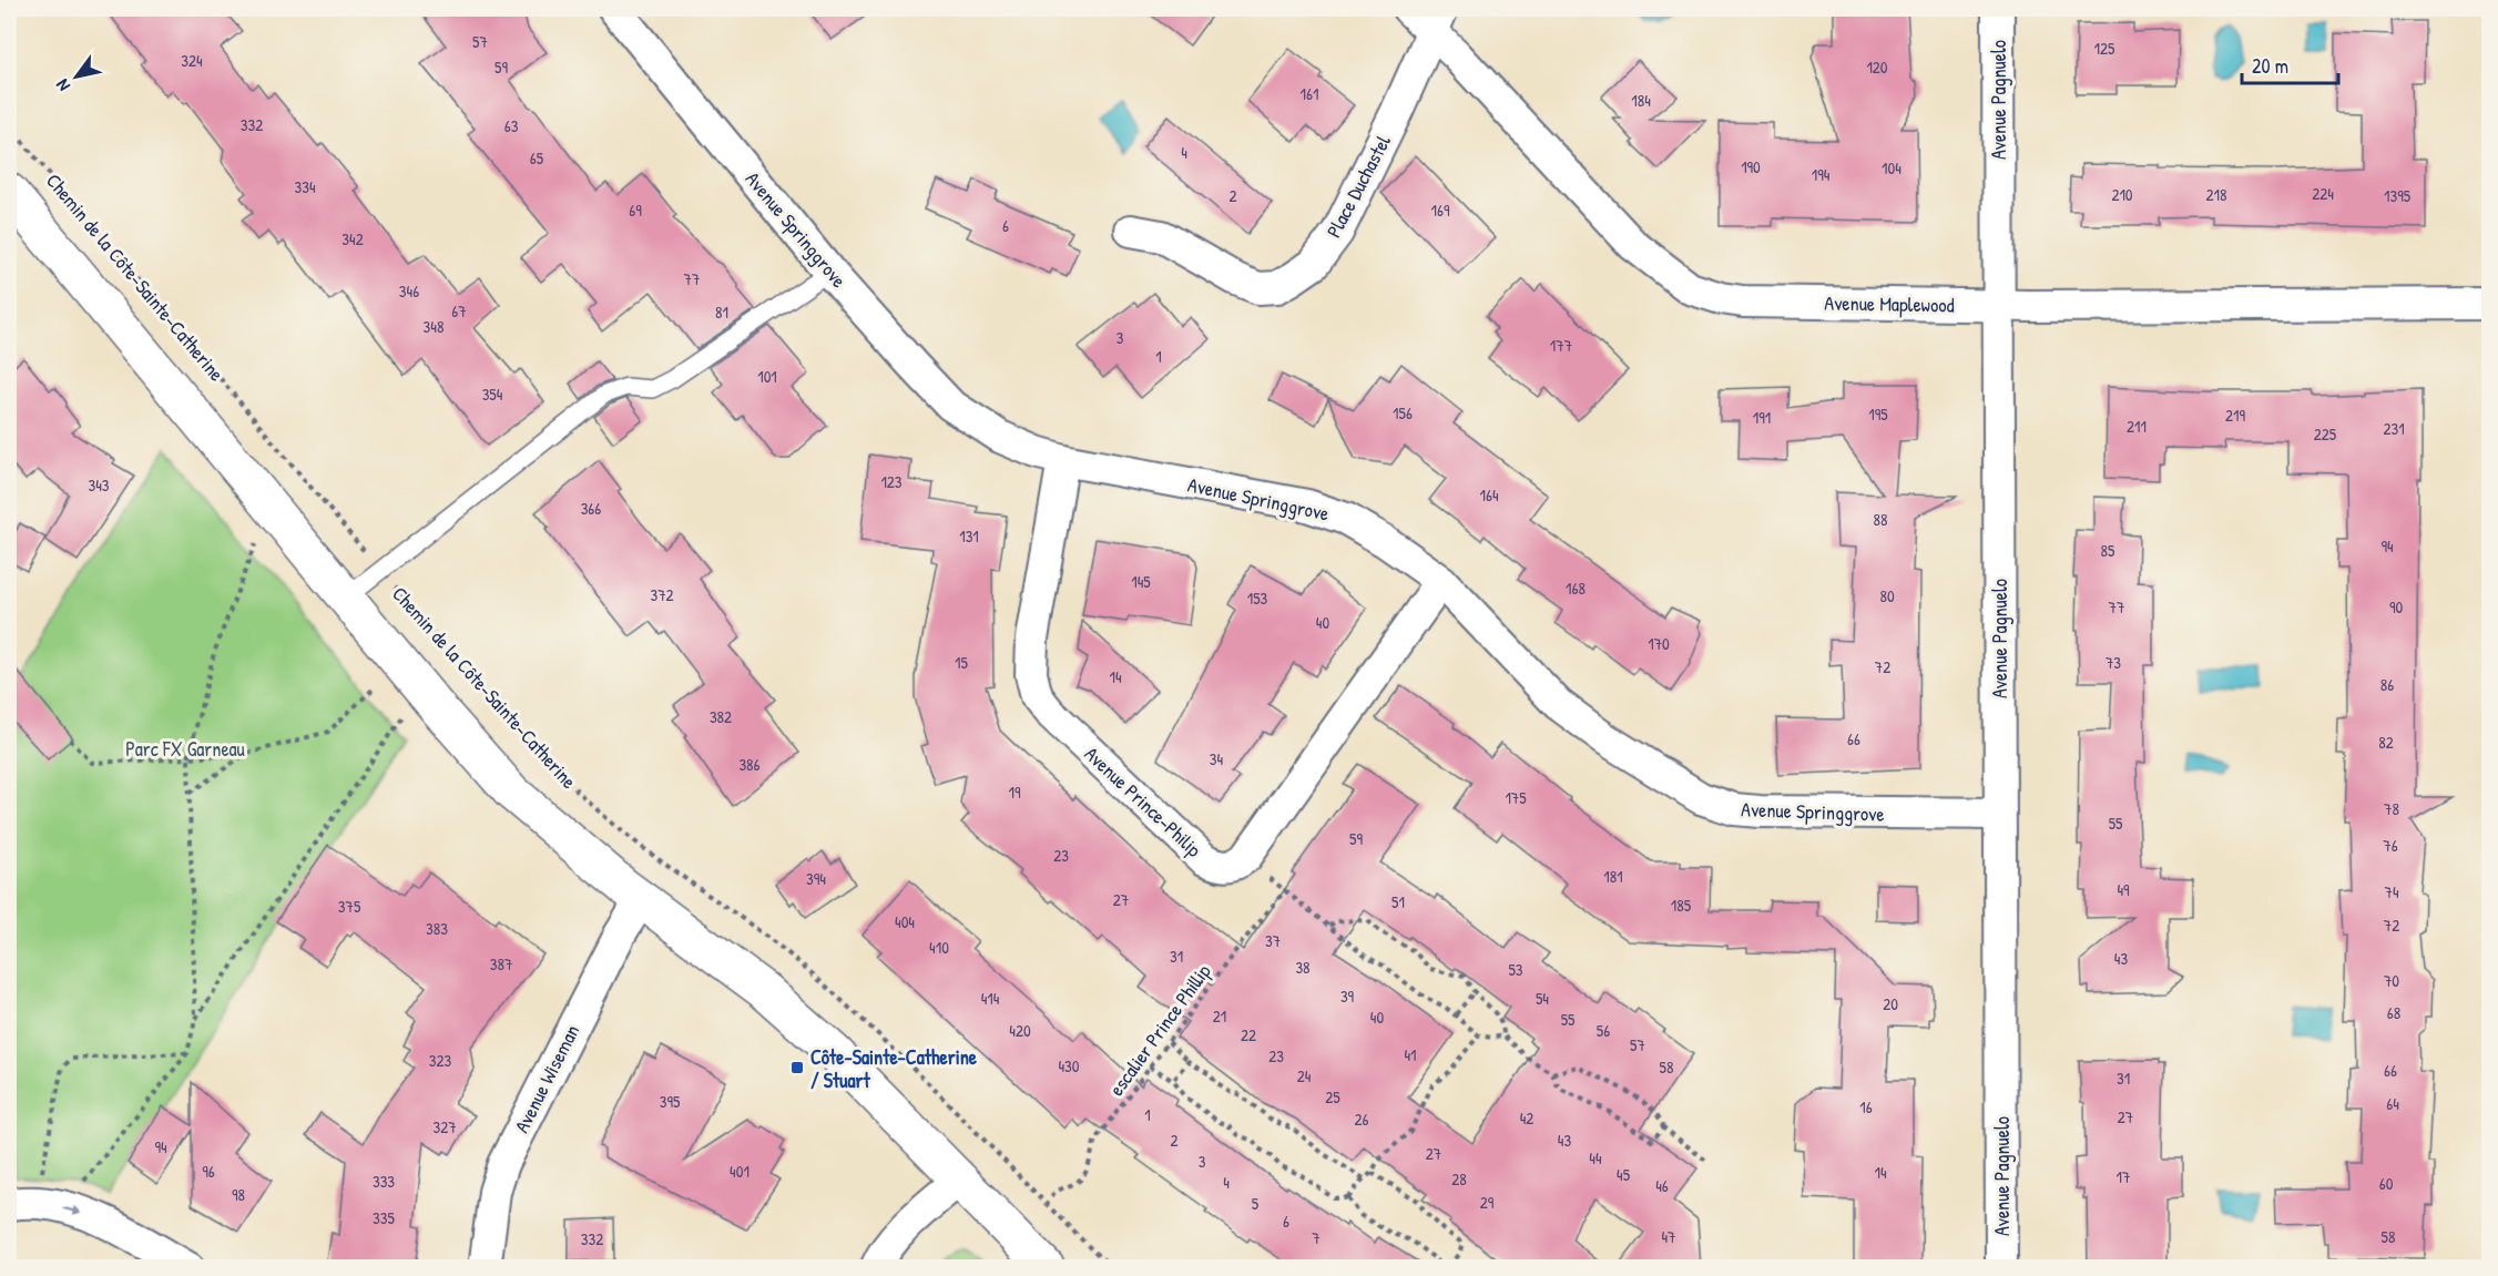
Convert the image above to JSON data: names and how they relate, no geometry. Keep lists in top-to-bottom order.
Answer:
{
  "streets": {
    "street": [
      "Avenue Pagnuelo",
      "Place Duchastel",
      "Avenue Springgrove",
      "Avenue Maplewood",
      "Avenue Prince-Philip",
      "Avenue Wiseman"
    ],
    "path": ["Chemin de la Côte-Sainte-Catherine", "escalier Prince Phillip"]
  },
  "crossings": [
    ["Avenue Pagnuelo", "Avenue Springgrove"],
    ["Avenue Pagnuelo", "Avenue Maplewood"],
    ["Place Duchastel", "Avenue Maplewood"],
    ["Avenue Springgrove", "Avenue Prince-Philip"]
  ],
  "parks": ["Parc FX Garneau"],
  "places": {
    "transit": ["Côte-Sainte-Catherine / Stuart"]
  },
  "house_numbers": [
    "57",
    "125",
    "324",
    "59",
    "120",
    "161",
    "184",
    "332",
    "63",
    "4",
    "65",
    "190",
    "104",
    "194",
    "334",
    "224",
    "210",
    "218",
    "2",
    "1395",
    "69",
    "169",
    "6",
    "342",
    "77",
    "346",
    "67",
    "81",
    "348",
    "3",
    "177",
    "1",
    "101",
    "354",
    "156",
    "195",
    "219",
    "191",
    "211",
    "231",
    "225",
    "123",
    "343",
    "164",
    "366",
    "88",
    "131",
    "94",
    "85",
    "145",
    "168",
    "372",
    "80",
    "153",
    "77",
    "90",
    "40",
    "170",
    "15",
    "73",
    "72",
    "14",
    "86",
    "382",
    "66",
    "82",
    "34",
    "386",
    "19",
    "175",
    "78",
    "55",
    "59",
    "76",
    "23",
    "181",
    "394",
    "49",
    "74",
    "27",
    "51",
    "185",
    "375",
    "404",
    "72",
    "383",
    "37",
    "410",
    "31",
    "43",
    "387",
    "38",
    "53",
    "70",
    "39",
    "414",
    "54",
    "20",
    "68",
    "21",
    "40",
    "55",
    "420",
    "56",
    "22",
    "57",
    "41",
    "23",
    "323",
    "430",
    "58",
    "66",
    "24",
    "31",
    "25",
    "395",
    "64",
    "16",
    "1",
    "27",
    "42",
    "26",
    "327",
    "2",
    "43",
    "94",
    "27",
    "44",
    "3",
    "96",
    "401",
    "14",
    "45",
    "17",
    "28",
    "333",
    "4",
    "60",
    "46",
    "98",
    "29",
    "5",
    "335",
    "6",
    "47",
    "58",
    "7",
    "332"
  ],
  "scale_bar": "20 m",
  "north": "bottom left"
}
